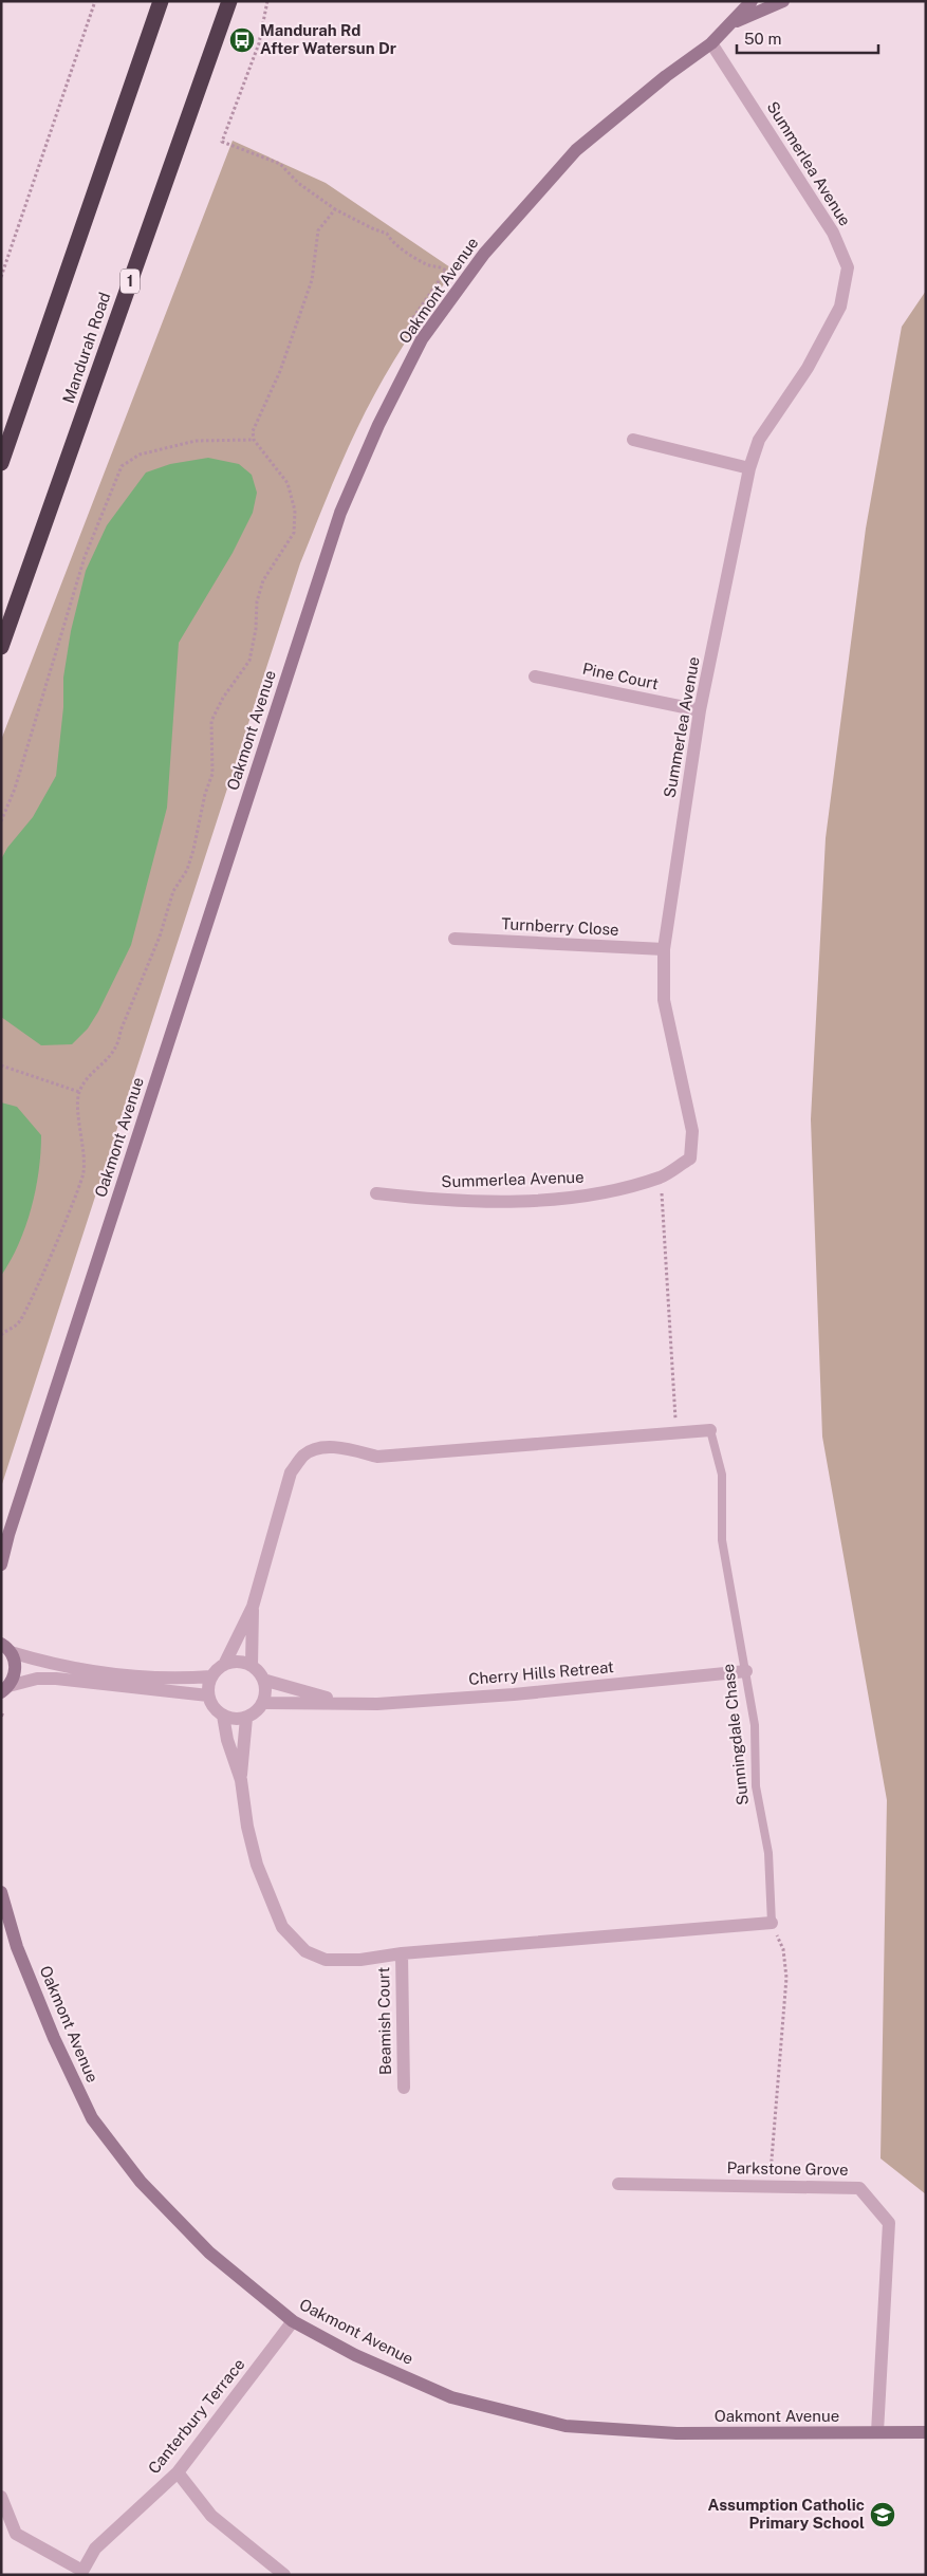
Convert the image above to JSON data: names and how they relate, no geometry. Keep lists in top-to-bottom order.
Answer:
{
  "streets": {
    "highway": ["1", "Mandurah Road"],
    "street": [
      "Summerlea Avenue",
      "Oakmont Avenue",
      "Pine Court",
      "Turnberry Close",
      "Cherry Hills Retreat",
      "Sunningdale Chase",
      "Beamish Court",
      "Parkstone Grove",
      "Canterbury Terrace"
    ]
  },
  "crossings": [
    ["Summerlea Avenue", "Oakmont Avenue"],
    ["Summerlea Avenue", "Pine Court"],
    ["Summerlea Avenue", "Turnberry Close"],
    ["Oakmont Avenue", "Parkstone Grove"],
    ["Oakmont Avenue", "Canterbury Terrace"],
    ["Cherry Hills Retreat", "Sunningdale Chase"]
  ],
  "places": {
    "bus stop": ["Mandurah Rd After Watersun Dr"],
    "school or university": ["Assumption Catholic Primary School"]
  },
  "scale_bar": "50 m"
}
